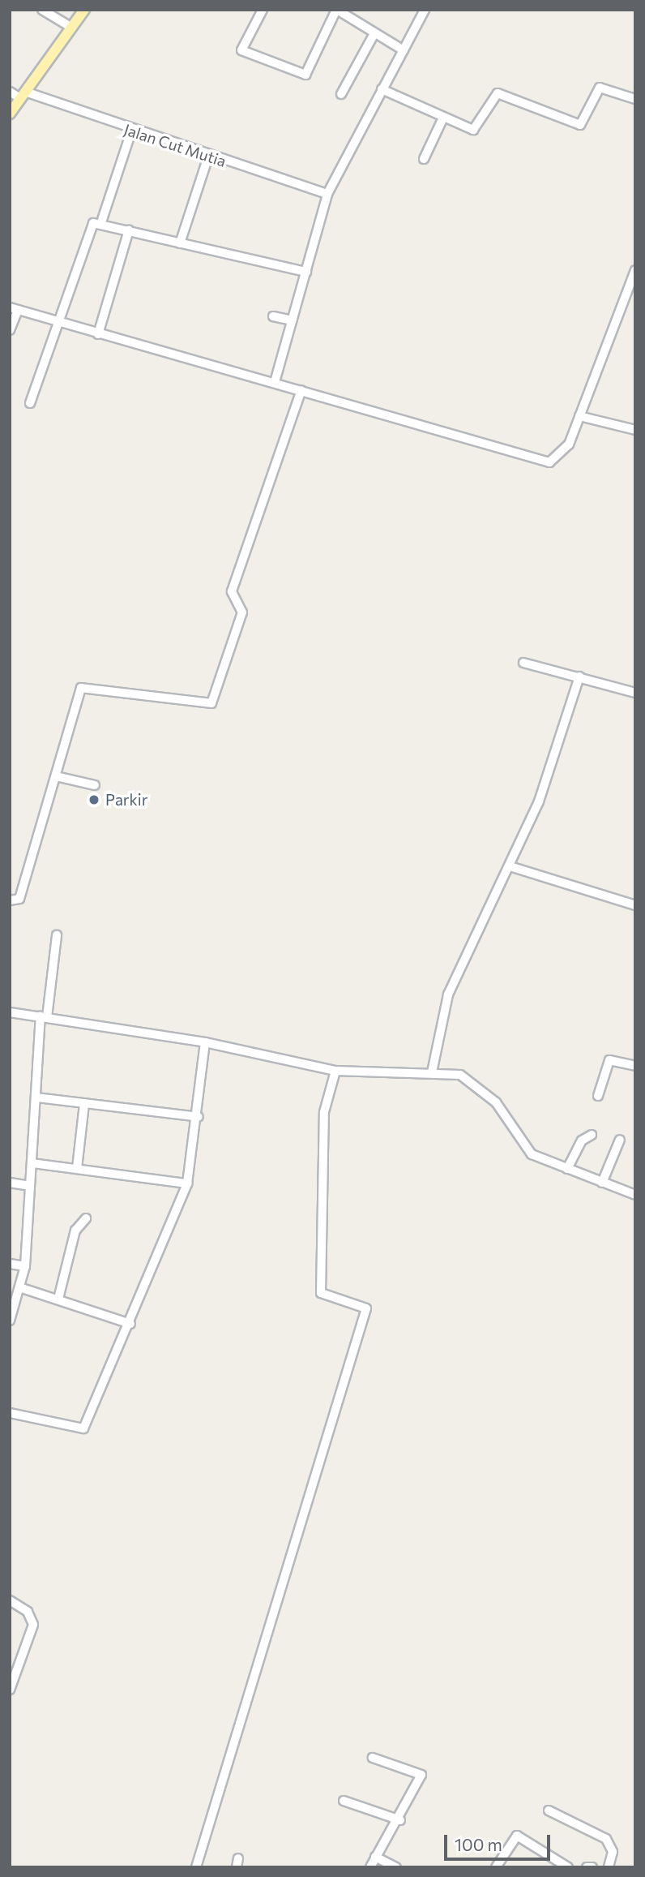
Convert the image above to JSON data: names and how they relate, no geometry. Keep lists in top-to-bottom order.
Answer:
{
  "streets": {
    "street": ["Jalan Cut Mutia"]
  },
  "places": ["Parkir"],
  "scale_bar": "100 m"
}
